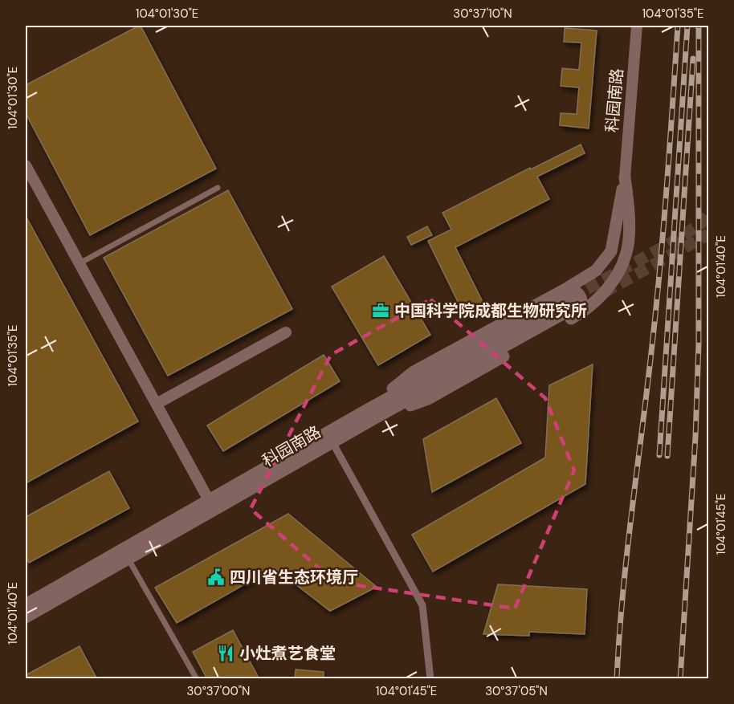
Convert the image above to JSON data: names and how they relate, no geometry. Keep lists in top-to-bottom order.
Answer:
{
  "streets": {
    "street": ["科园南路"]
  },
  "places": {
    "office": ["中国科学院成都生物研究所"],
    "public building": ["四川省生态环境厅"],
    "restaurant": ["小灶煮艺食堂"]
  },
  "coordinates": [
    "104°01'30\"E",
    "30°37'10\"N",
    "104°01'35\"E",
    "104°01'40\"E",
    "104°01'45\"E",
    "30°37'00\"N",
    "30°37'05\"N"
  ]
}
